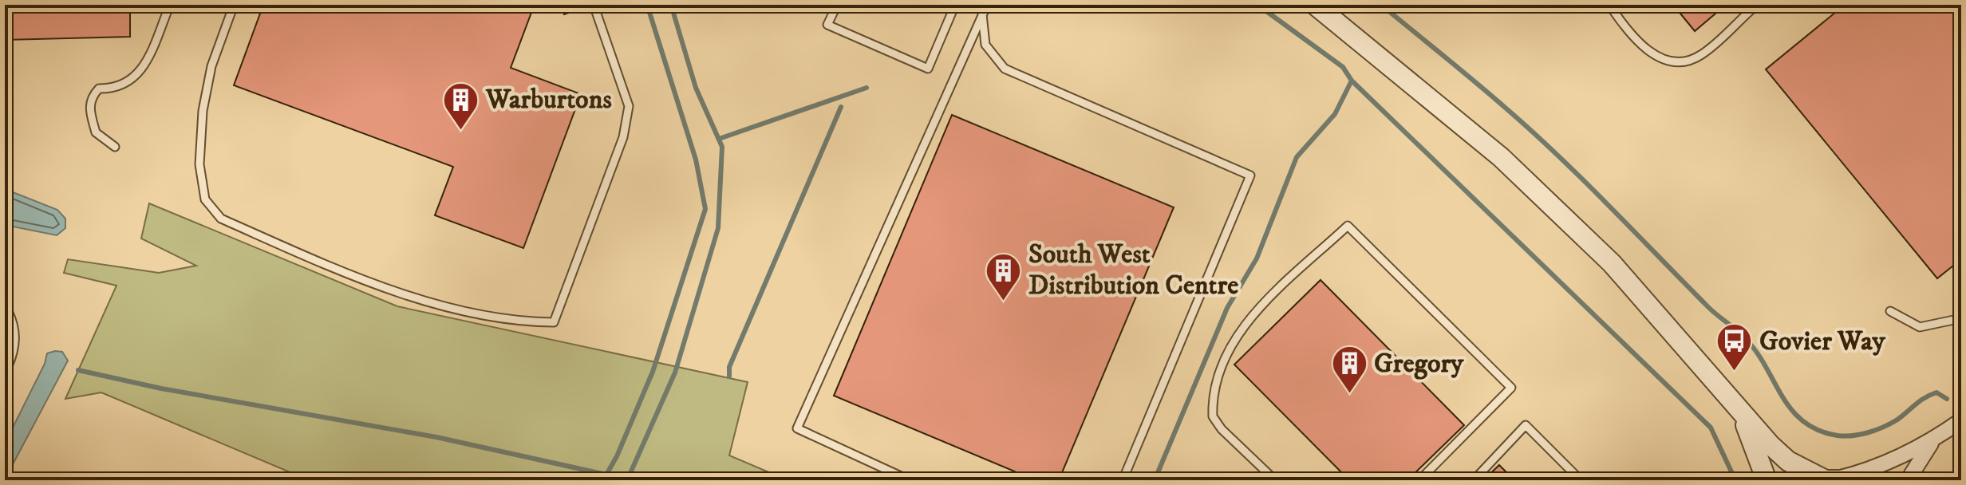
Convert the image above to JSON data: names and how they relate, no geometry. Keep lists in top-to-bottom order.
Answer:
{
  "places": {
    "building": ["Warburtons", "South West Distribution Centre", "Gregory"],
    "bus stop": ["Govier Way"]
  }
}
